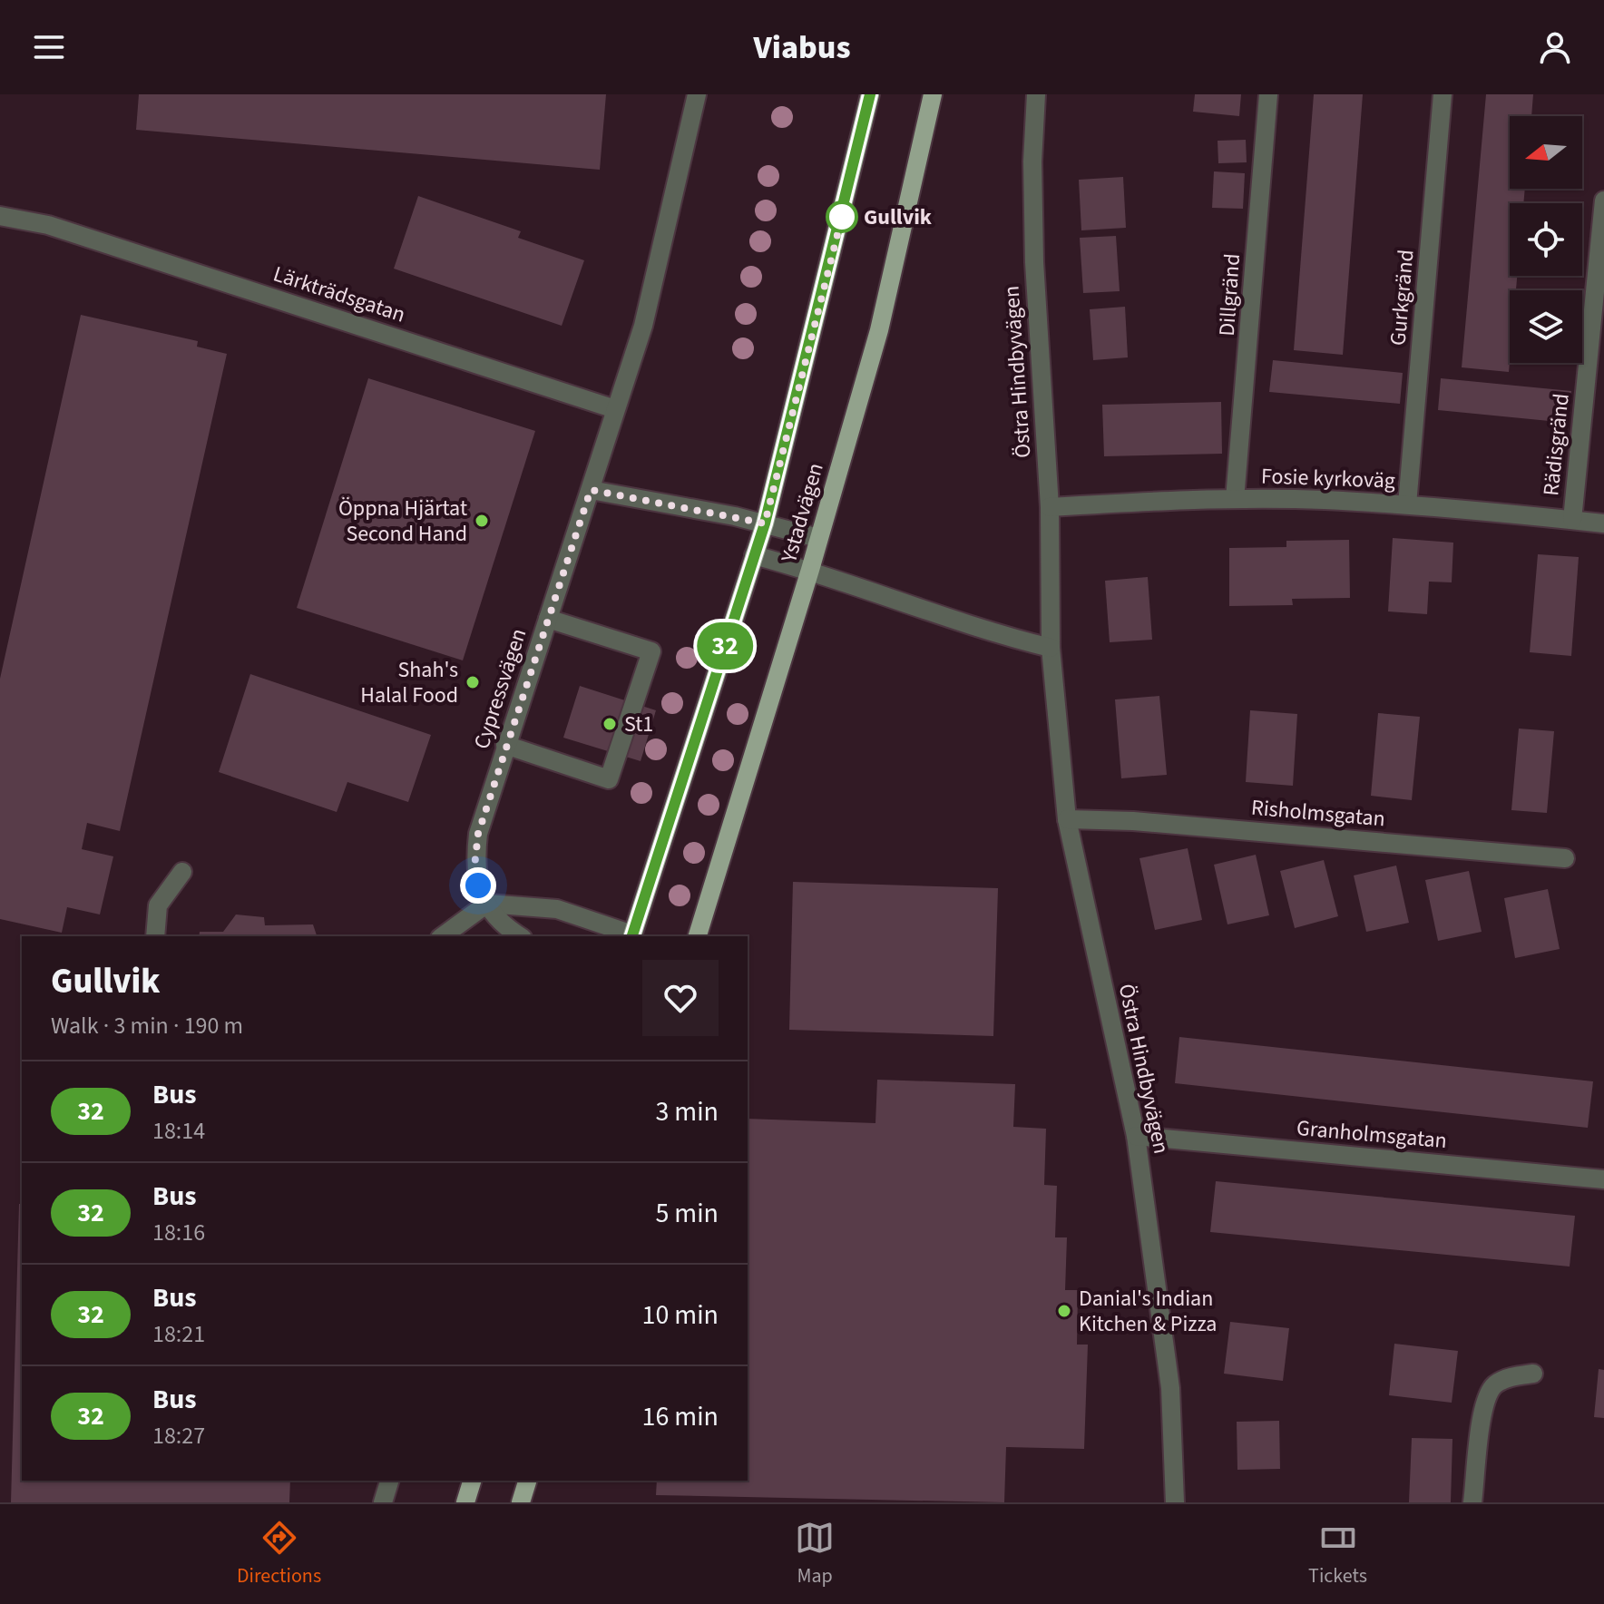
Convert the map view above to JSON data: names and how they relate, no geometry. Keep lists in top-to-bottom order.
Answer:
{
  "streets": {
    "main road": ["Ystadvägen"],
    "street": [
      "Lärkträdsgatan",
      "Dillgränd",
      "Gurkgränd",
      "Östra Hindbyvägen",
      "Rädisgränd",
      "Fosie kyrkoväg",
      "Cypressvägen",
      "Risholmsgatan",
      "Granholmsgatan"
    ]
  },
  "crossings": [
    ["Lärkträdsgatan", "Cypressvägen"],
    ["Dillgränd", "Fosie kyrkoväg"],
    ["Gurkgränd", "Fosie kyrkoväg"],
    ["Östra Hindbyvägen", "Fosie kyrkoväg"],
    ["Östra Hindbyvägen", "Risholmsgatan"],
    ["Östra Hindbyvägen", "Granholmsgatan"],
    ["Rädisgränd", "Fosie kyrkoväg"]
  ],
  "places": [
    "Gullvik",
    "Öppna Hjärtat Second Hand",
    "Shah's Halal Food",
    "St1",
    "Danial's Indian Kitchen & Pizza"
  ],
  "lines": ["bus line 32"],
  "north": "left",
  "page": {
    "header": "Viabus",
    "on_map": "32",
    "heading": ["Gullvik", "Walk · 3 min · 190 m"],
    "list": [
      {
        "mark": "32",
        "name": "Bus",
        "note": "18:14",
        "value": "3 min"
      },
      {
        "mark": "32",
        "name": "Bus",
        "note": "18:16",
        "value": "5 min"
      },
      {
        "mark": "32",
        "name": "Bus",
        "note": "18:21",
        "value": "10 min"
      },
      {
        "mark": "32",
        "name": "Bus",
        "note": "18:27",
        "value": "16 min"
      }
    ],
    "tabs": ["Directions", "Map", "Tickets"]
  }
}
